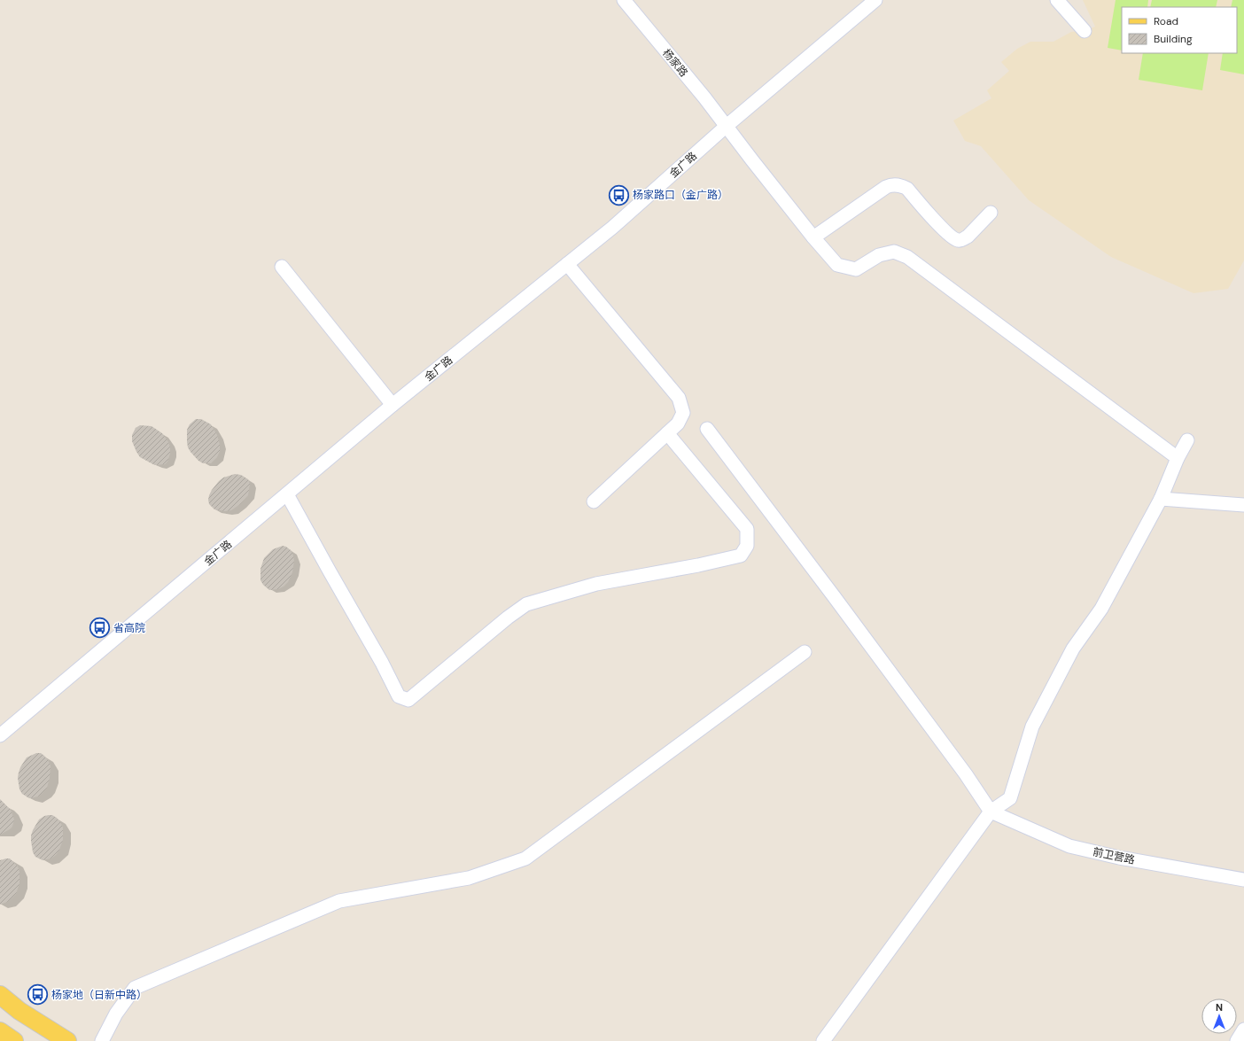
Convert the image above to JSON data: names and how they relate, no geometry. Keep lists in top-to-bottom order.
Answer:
{
  "streets": {
    "street": ["杨家路", "金广路", "前卫营路"]
  },
  "crossings": [
    ["杨家路", "金广路"]
  ],
  "places": {
    "bus stop": ["杨家路口（金广路）", "省高院", "杨家地（日新中路）"]
  },
  "legend": ["Road", "Building"],
  "north": "top"
}
